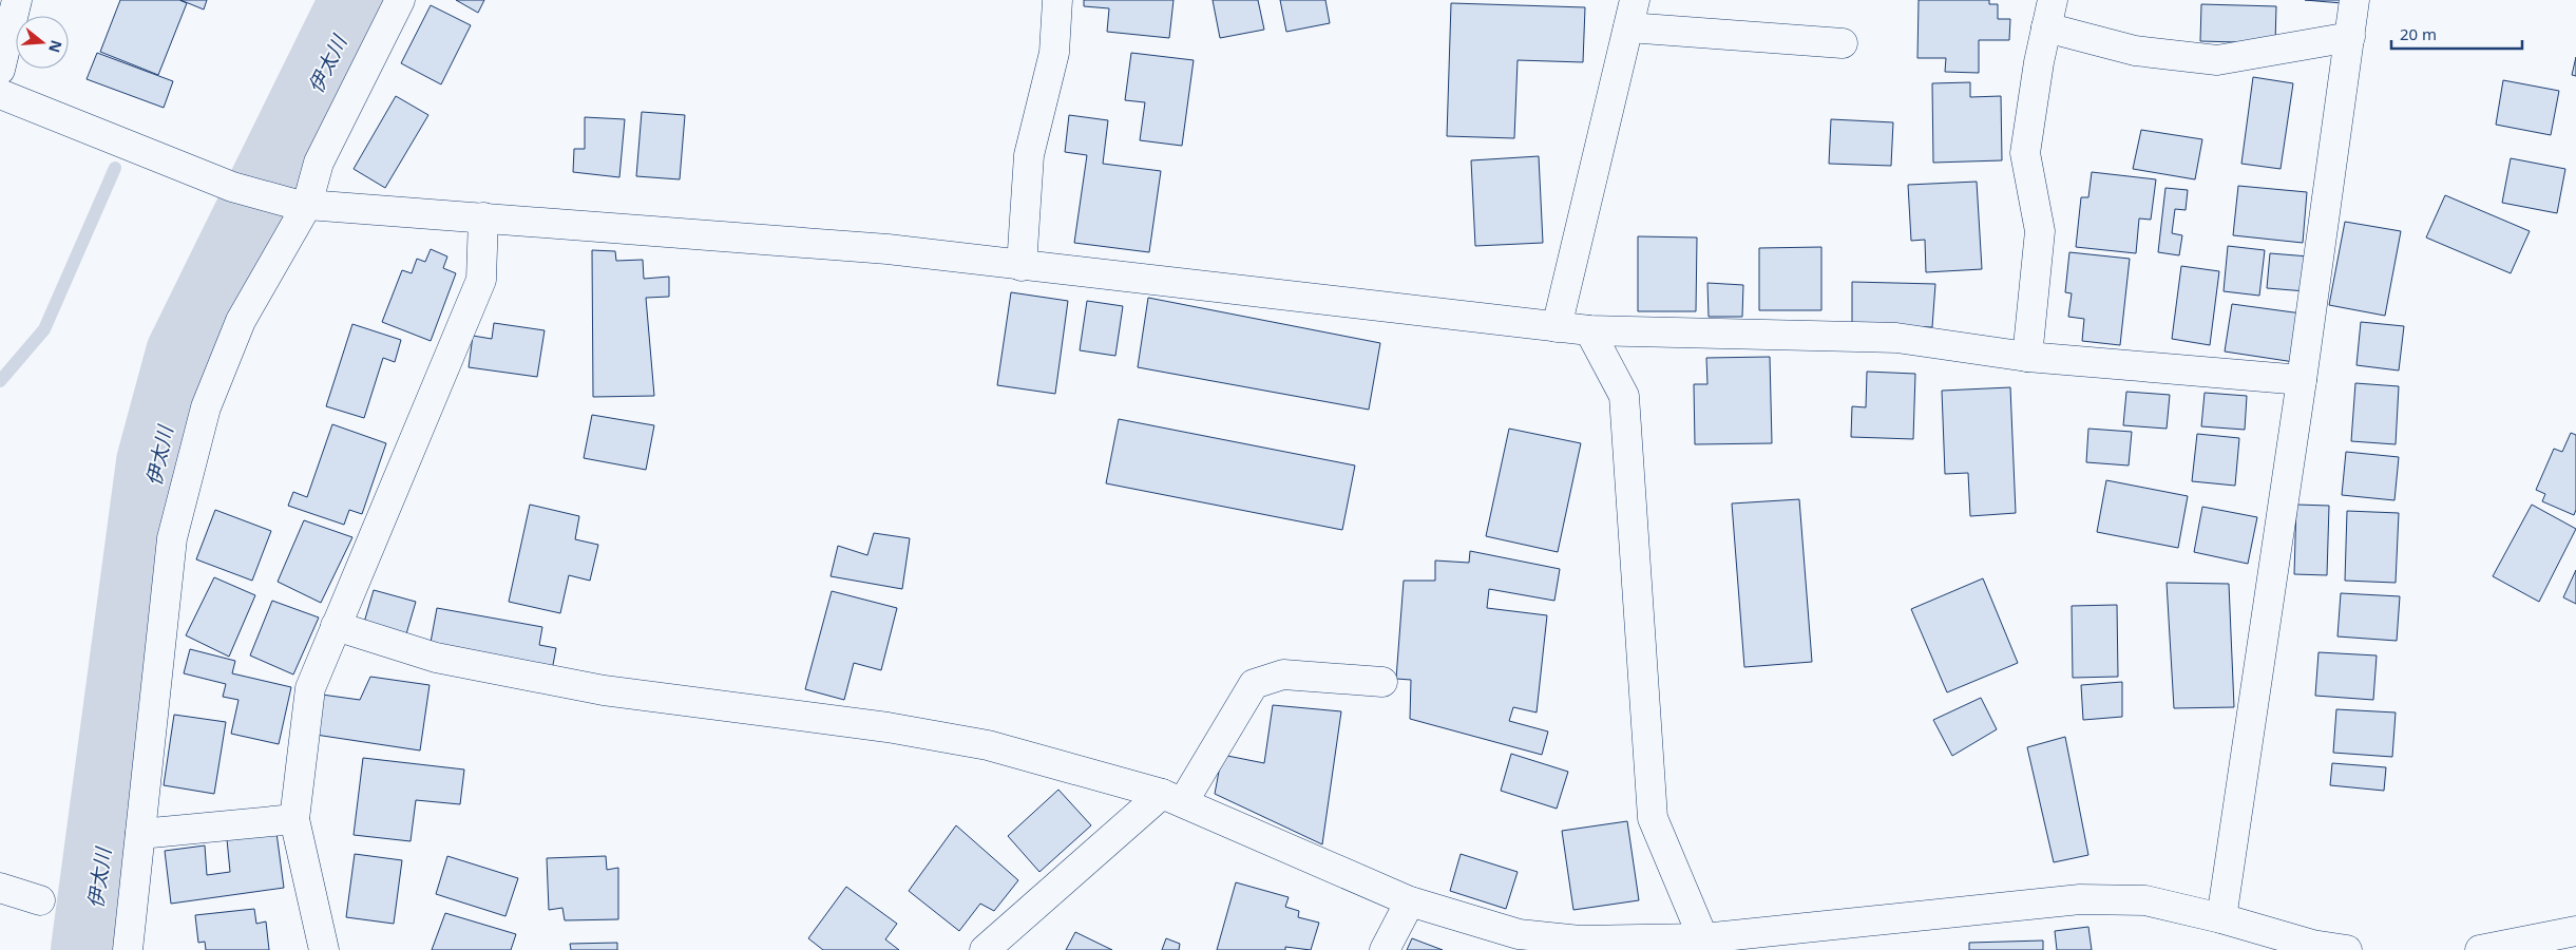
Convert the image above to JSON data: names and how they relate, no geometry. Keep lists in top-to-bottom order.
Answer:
{
  "water": ["伊太川"],
  "scale_bar": "20 m",
  "north": "right"
}
